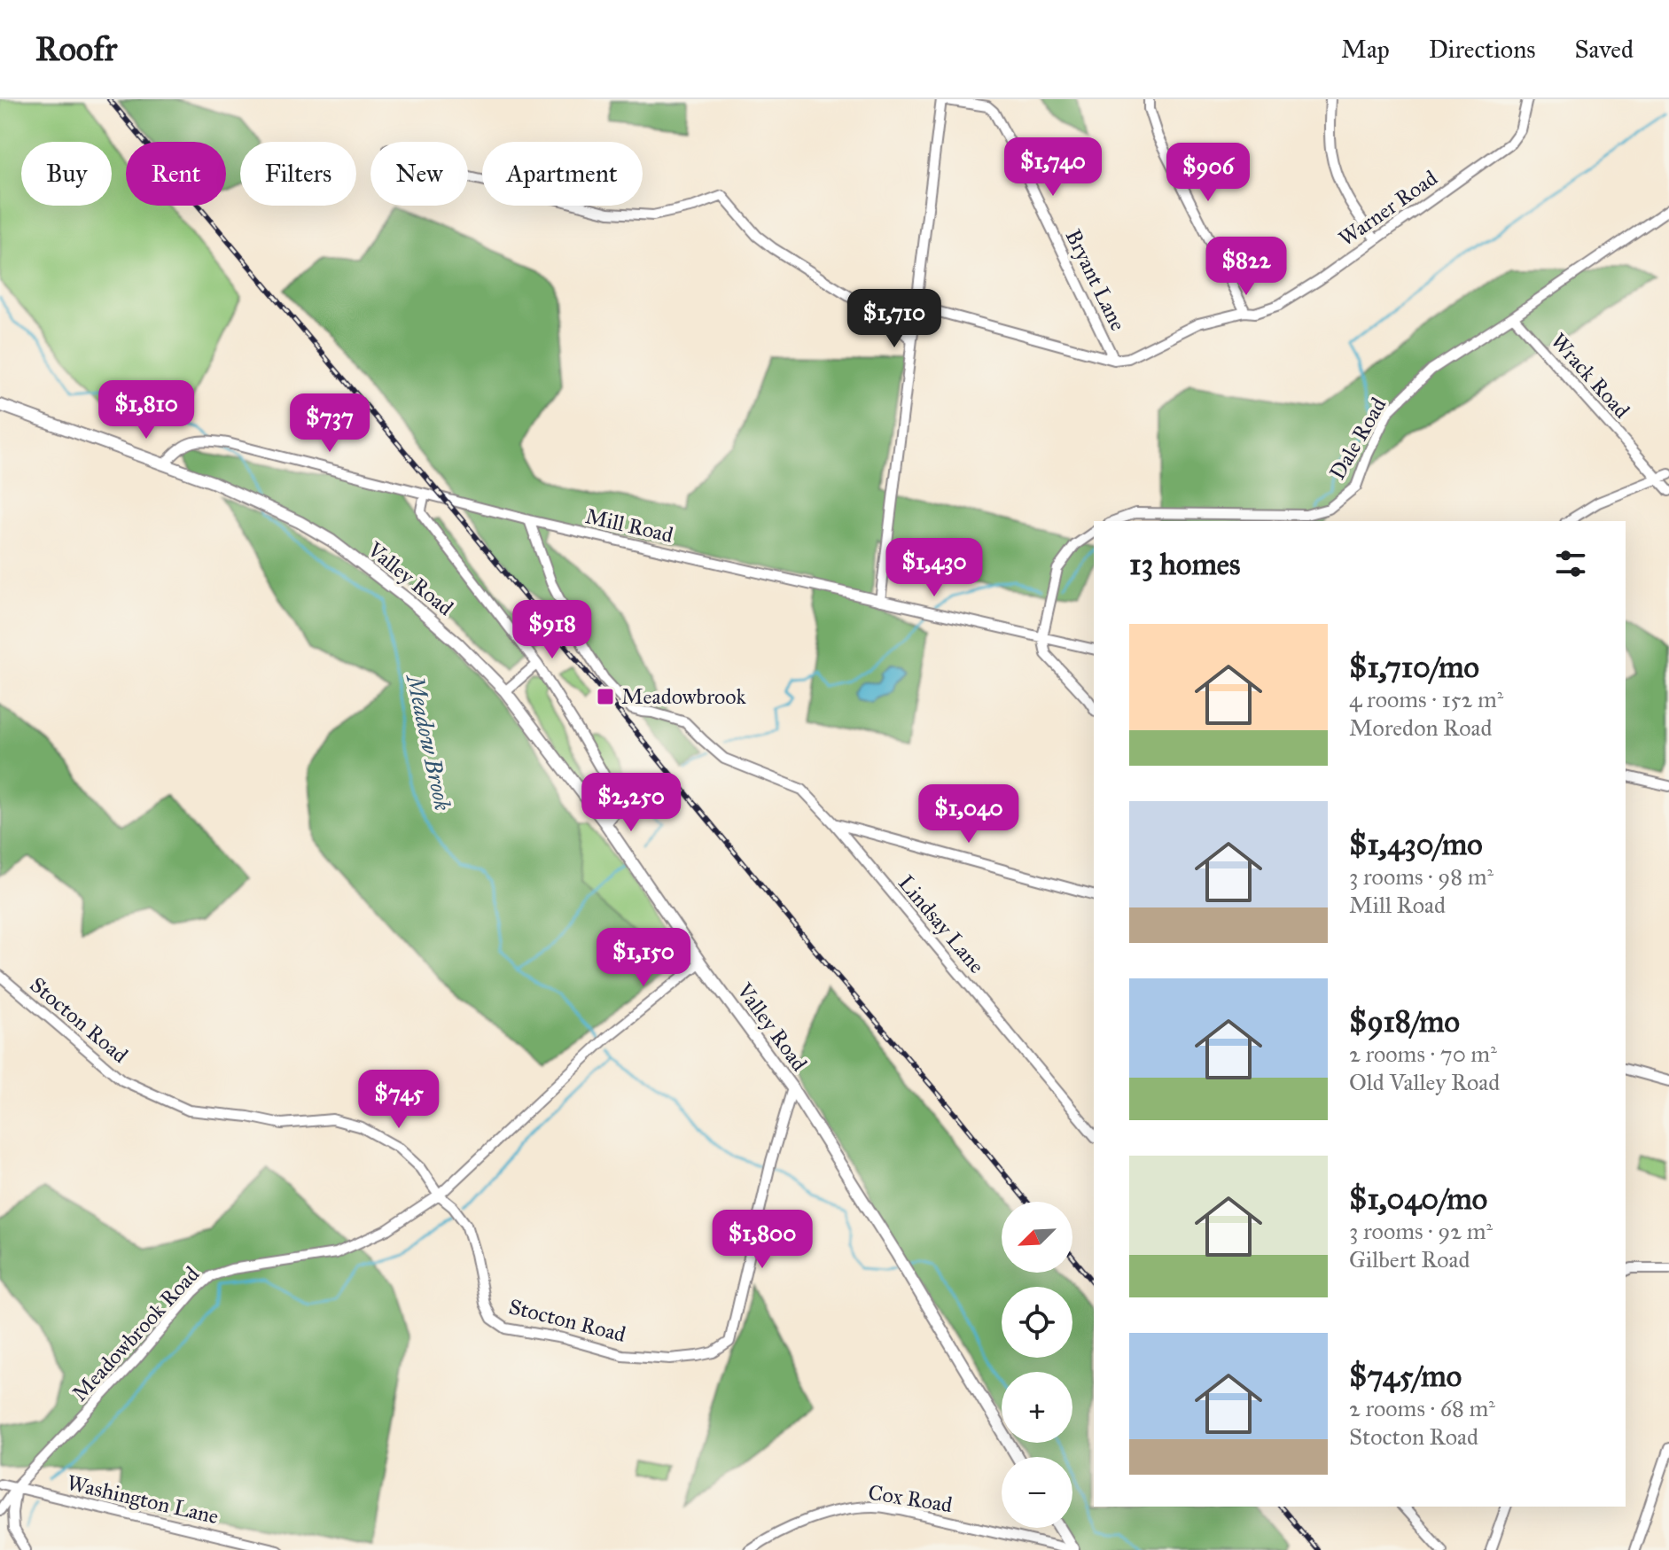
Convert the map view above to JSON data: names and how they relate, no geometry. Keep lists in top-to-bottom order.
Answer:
{
  "streets": {
    "main road": ["Valley Road"],
    "street": [
      "Warner Road",
      "Bryant Lane",
      "Wrack Road",
      "Dale Road",
      "Mill Road",
      "Lindsay Lane",
      "Stocton Road",
      "Meadowbrook Road",
      "Cox Road",
      "Washington Lane"
    ]
  },
  "crossings": [
    ["Warner Road", "Bryant Lane"],
    ["Wrack Road", "Dale Road"],
    ["Mill Road", "Valley Road"],
    ["Mill Road", "Lindsay Lane"],
    ["Valley Road", "Stocton Road"],
    ["Valley Road", "Meadowbrook Road"],
    ["Stocton Road", "Meadowbrook Road"],
    ["Meadowbrook Road", "Washington Lane"]
  ],
  "water": ["Meadow Brook"],
  "places": {
    "transit": ["Meadowbrook"]
  },
  "north": "bottom left",
  "page": {
    "header": "Roofr",
    "nav": ["Map", "Directions", "Saved"],
    "price": [
      "$1,740",
      "$906",
      "$822",
      "$1,710",
      "$1,810",
      "$737",
      "$1,430",
      "$918",
      "$2,250",
      "$1,040",
      "$1,150",
      "$745",
      "$1,800"
    ],
    "chip": [
      "Buy",
      "Rent",
      "Filters",
      "New",
      "Apartment"
    ],
    "heading": "13 homes",
    "list": [
      {
        "name": "$1,710/mo",
        "note": "4 rooms · 152 m² · Moredon Road"
      },
      {
        "name": "$1,430/mo",
        "note": "3 rooms · 98 m² · Mill Road"
      },
      {
        "name": "$918/mo",
        "note": "2 rooms · 70 m² · Old Valley Road"
      },
      {
        "name": "$1,040/mo",
        "note": "3 rooms · 92 m² · Gilbert Road"
      },
      {
        "name": "$745/mo",
        "note": "2 rooms · 68 m² · Stocton Road"
      }
    ],
    "map_buttons": ["+", "−"]
  }
}
